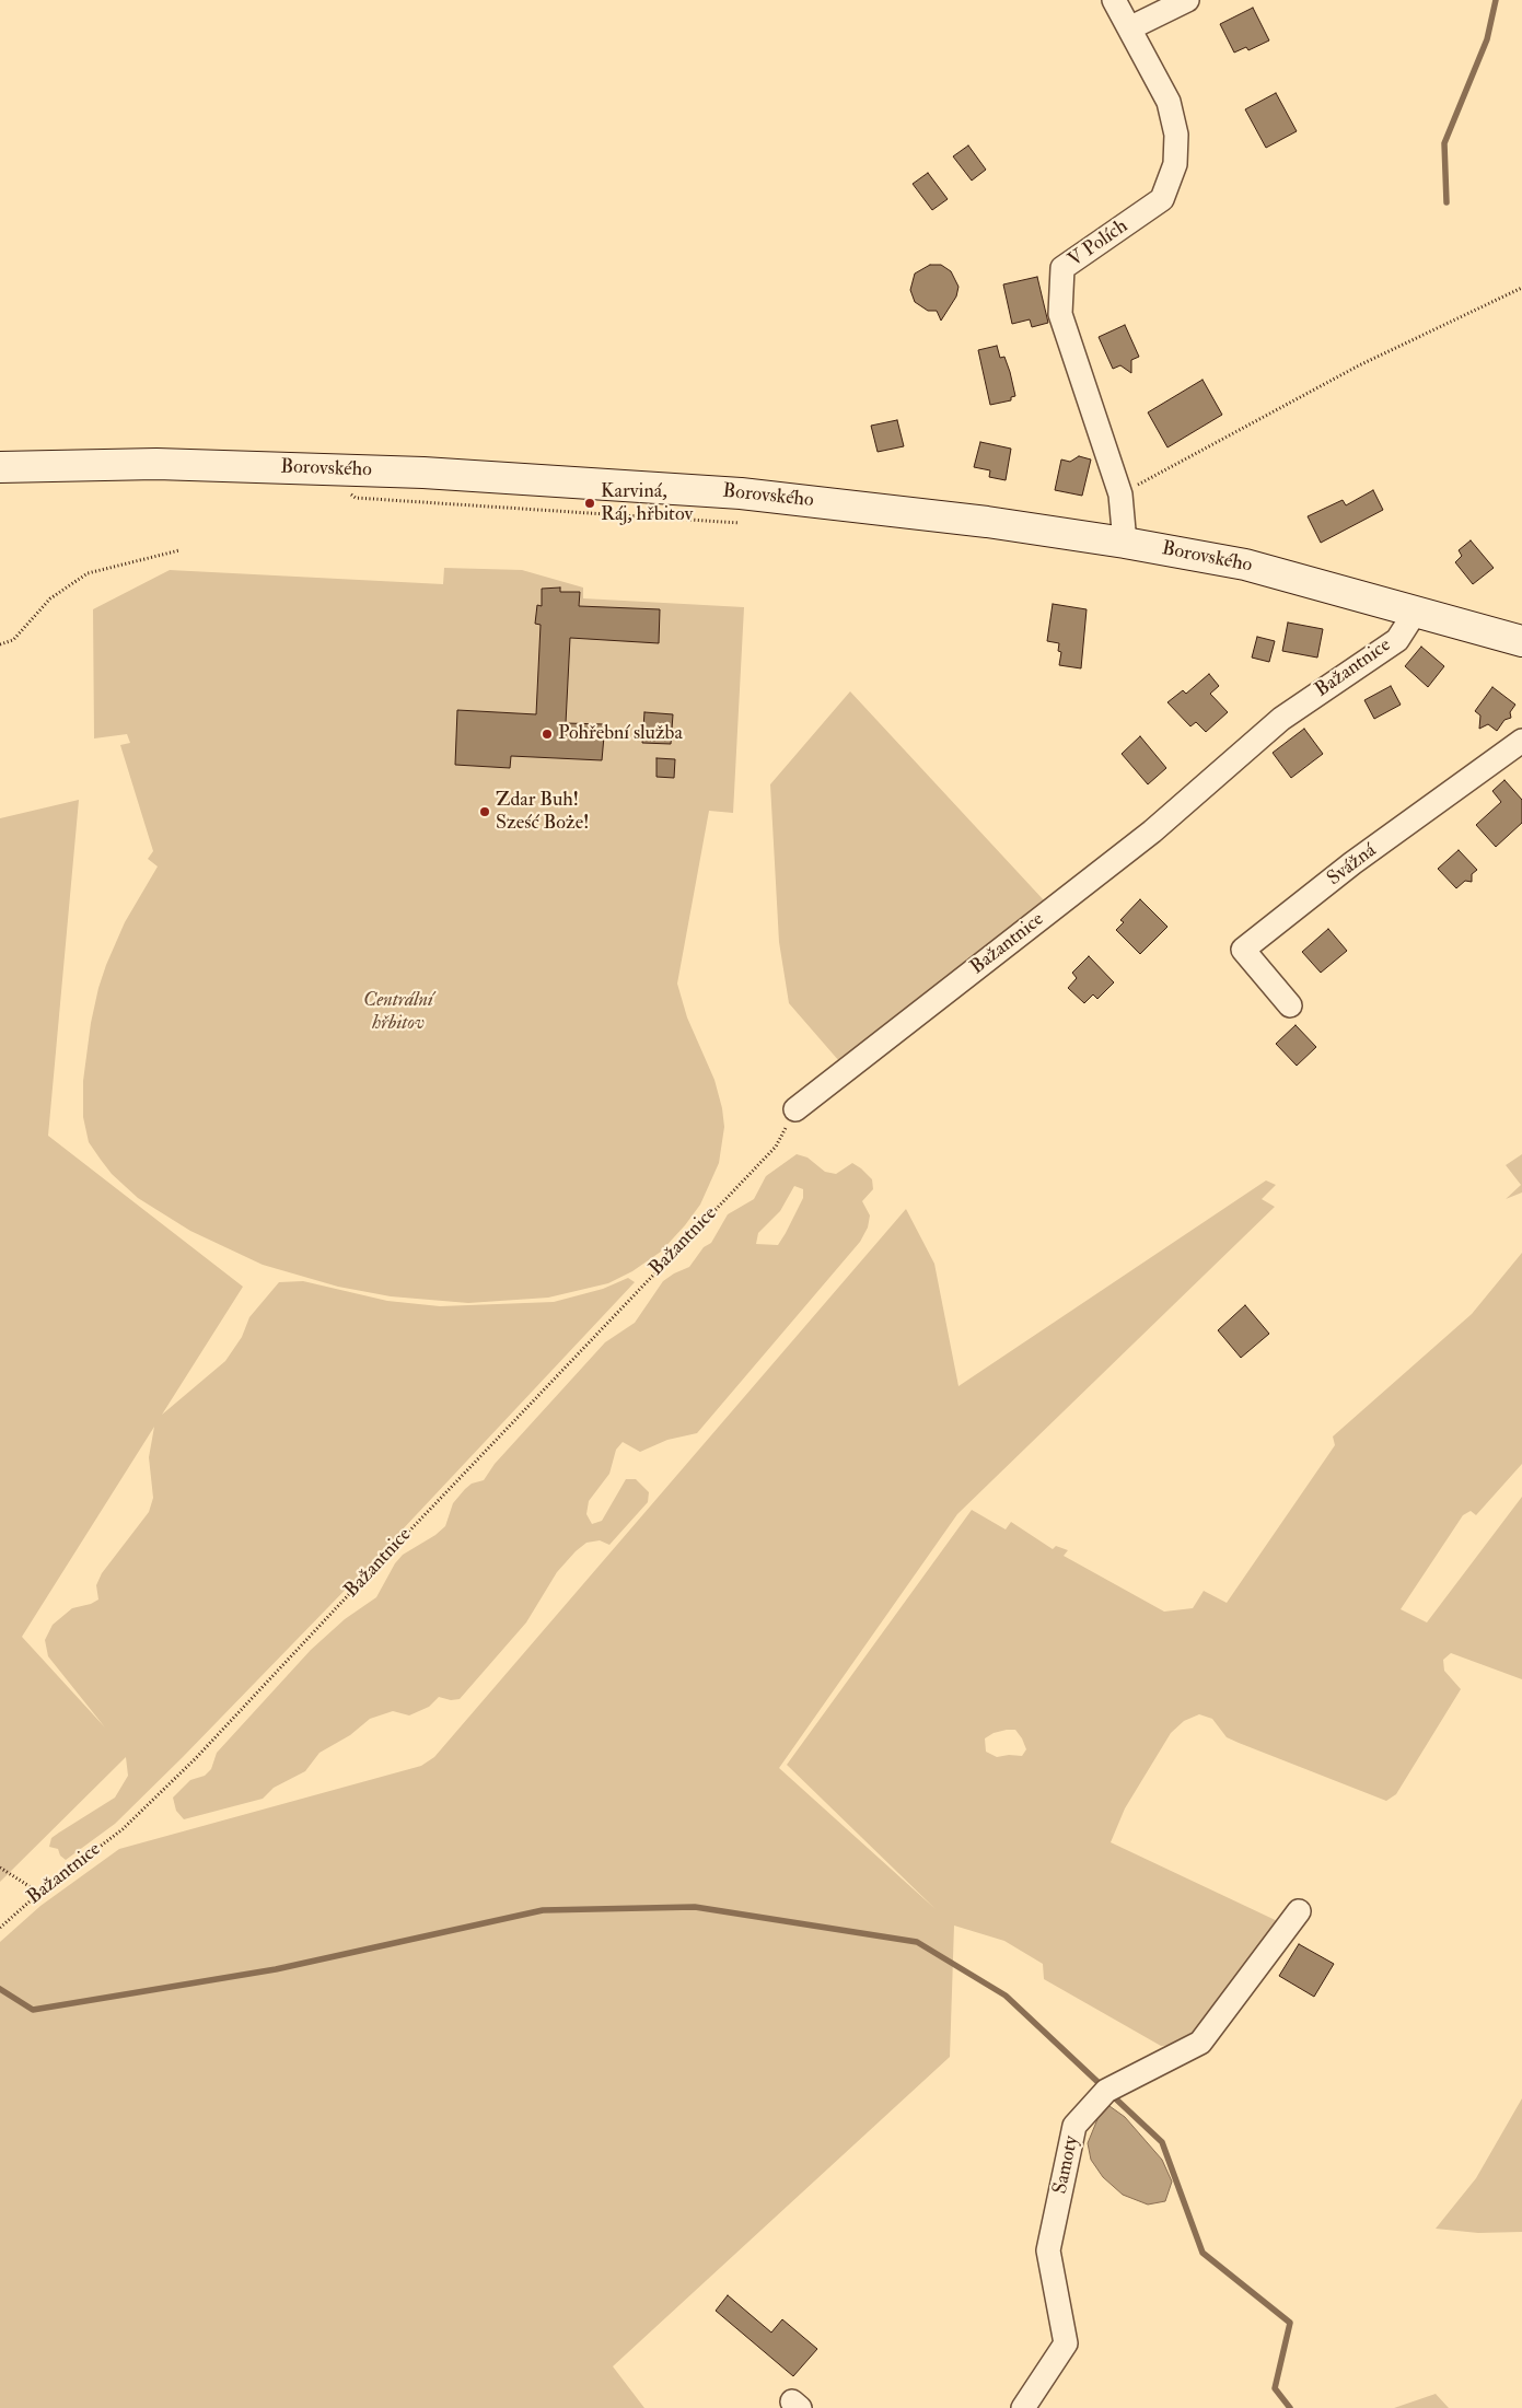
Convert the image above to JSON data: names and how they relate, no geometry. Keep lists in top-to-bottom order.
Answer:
{
  "streets": {
    "main road": ["Borovského"],
    "street": [
      "V Polích",
      "Bažantnice",
      "Svážná",
      "Samoty"
    ]
  },
  "crossings": [
    ["V Polích", "Borovského"],
    ["Borovského", "Bažantnice"]
  ],
  "parks": ["Centrální hřbitov"],
  "places": ["Karviná, Ráj, hřbitov", "Pohřební služba", "Zdar Buh! Sześć Boże!"]
}
